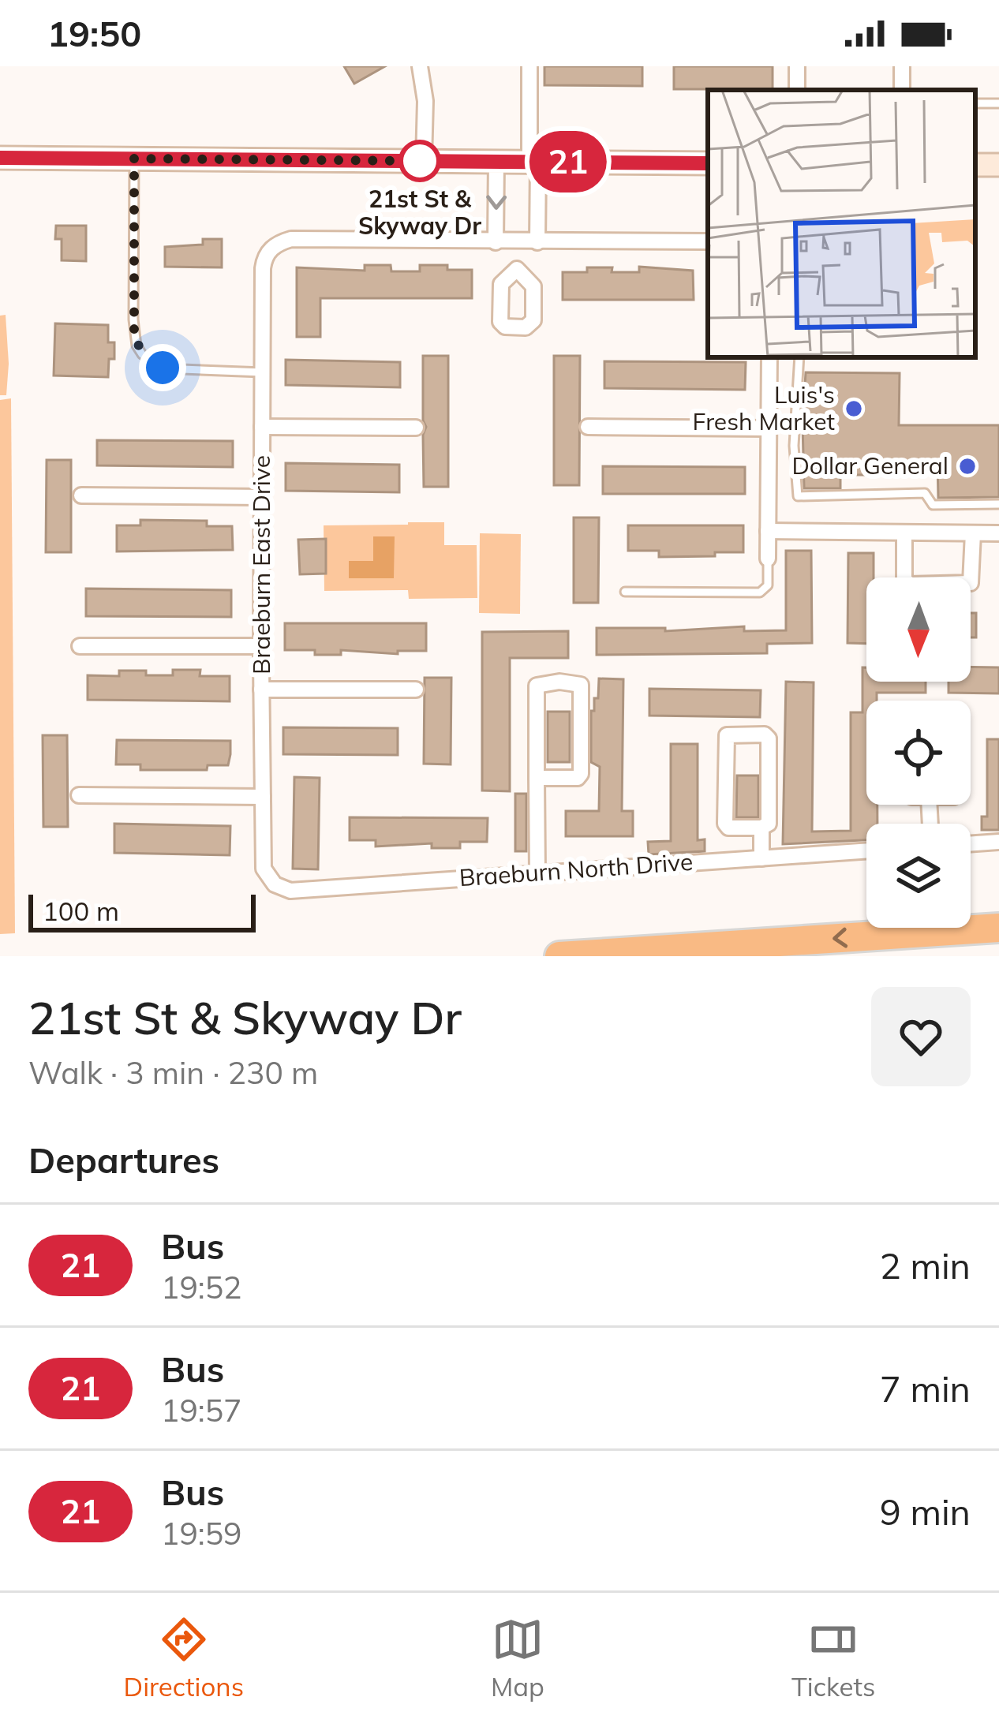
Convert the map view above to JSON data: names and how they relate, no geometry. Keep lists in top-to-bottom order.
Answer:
{
  "streets": {
    "street": ["Braeburn East Drive", "Braeburn North Drive"]
  },
  "crossings": [
    ["Braeburn East Drive", "Braeburn North Drive"]
  ],
  "places": ["21st St & Skyway Dr", "Luis's Fresh Market", "Dollar General"],
  "lines": ["bus line 21"],
  "scale_bar": "100 m",
  "north": "bottom",
  "page": {
    "status": "19:50",
    "on_map": "21",
    "scale": "100 m",
    "heading": [
      ["21st St & Skyway Dr", "Walk · 3 min · 230 m"],
      "Departures"
    ],
    "list": [
      {
        "mark": "21",
        "name": "Bus",
        "note": "19:52",
        "value": "2 min"
      },
      {
        "mark": "21",
        "name": "Bus",
        "note": "19:57",
        "value": "7 min"
      },
      {
        "mark": "21",
        "name": "Bus",
        "note": "19:59",
        "value": "9 min"
      }
    ],
    "tabs": ["Directions", "Map", "Tickets"]
  }
}
